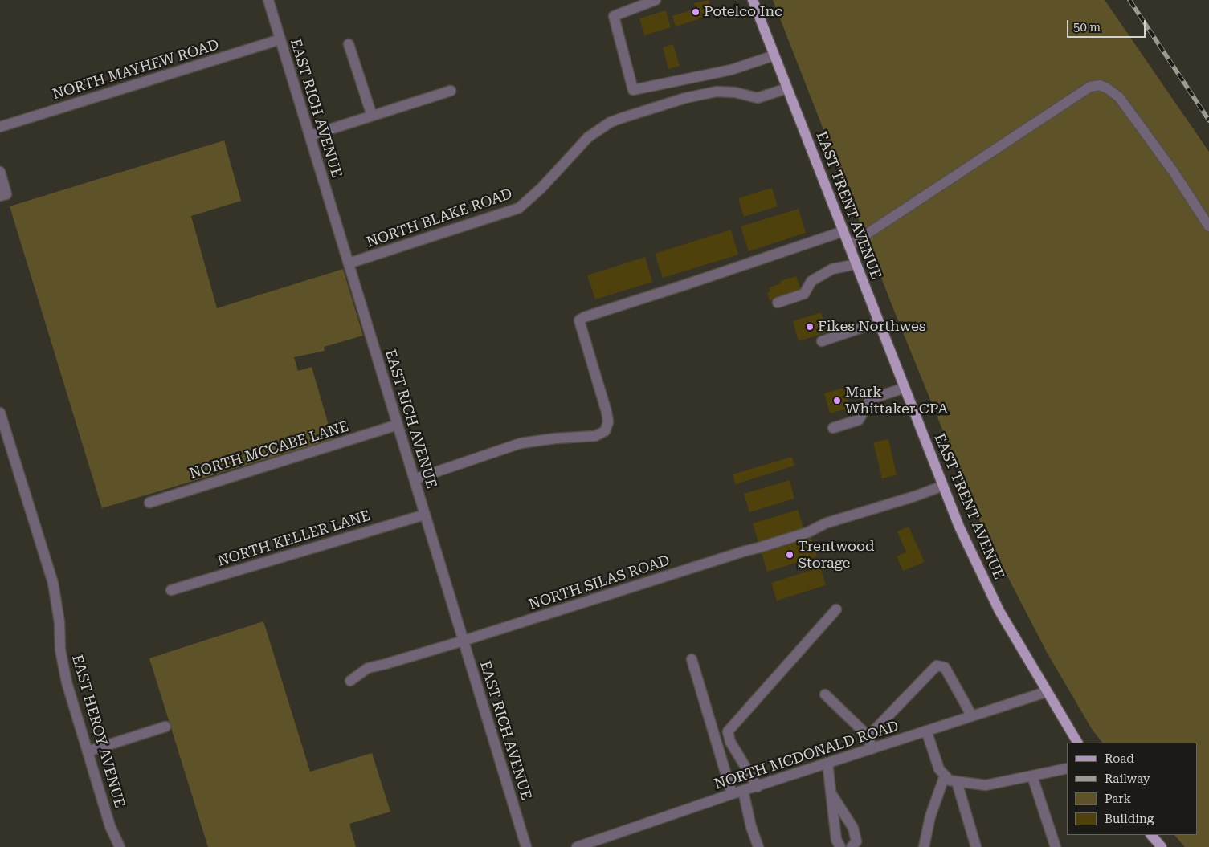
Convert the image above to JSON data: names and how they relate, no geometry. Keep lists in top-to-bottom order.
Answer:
{
  "streets": {
    "main road": ["EAST TRENT AVENUE"],
    "street": [
      "NORTH MAYHEW ROAD",
      "EAST RICH AVENUE",
      "NORTH BLAKE ROAD",
      "NORTH MCCABE LANE",
      "NORTH KELLER LANE",
      "NORTH SILAS ROAD",
      "EAST HEROY AVENUE",
      "NORTH MCDONALD ROAD"
    ]
  },
  "crossings": [
    ["NORTH MAYHEW ROAD", "EAST RICH AVENUE"],
    ["EAST RICH AVENUE", "NORTH BLAKE ROAD"],
    ["EAST RICH AVENUE", "NORTH MCCABE LANE"],
    ["EAST RICH AVENUE", "NORTH KELLER LANE"],
    ["EAST RICH AVENUE", "NORTH SILAS ROAD"],
    ["EAST TRENT AVENUE", "NORTH BLAKE ROAD"],
    ["EAST TRENT AVENUE", "NORTH SILAS ROAD"],
    ["EAST TRENT AVENUE", "NORTH MCDONALD ROAD"]
  ],
  "places": [
    "Potelco Inc",
    "Fikes Northwes",
    "Mark Whittaker CPA",
    "Trentwood Storage"
  ],
  "legend": [
    "Road",
    "Railway",
    "Park",
    "Building"
  ],
  "scale_bar": "50 m"
}
